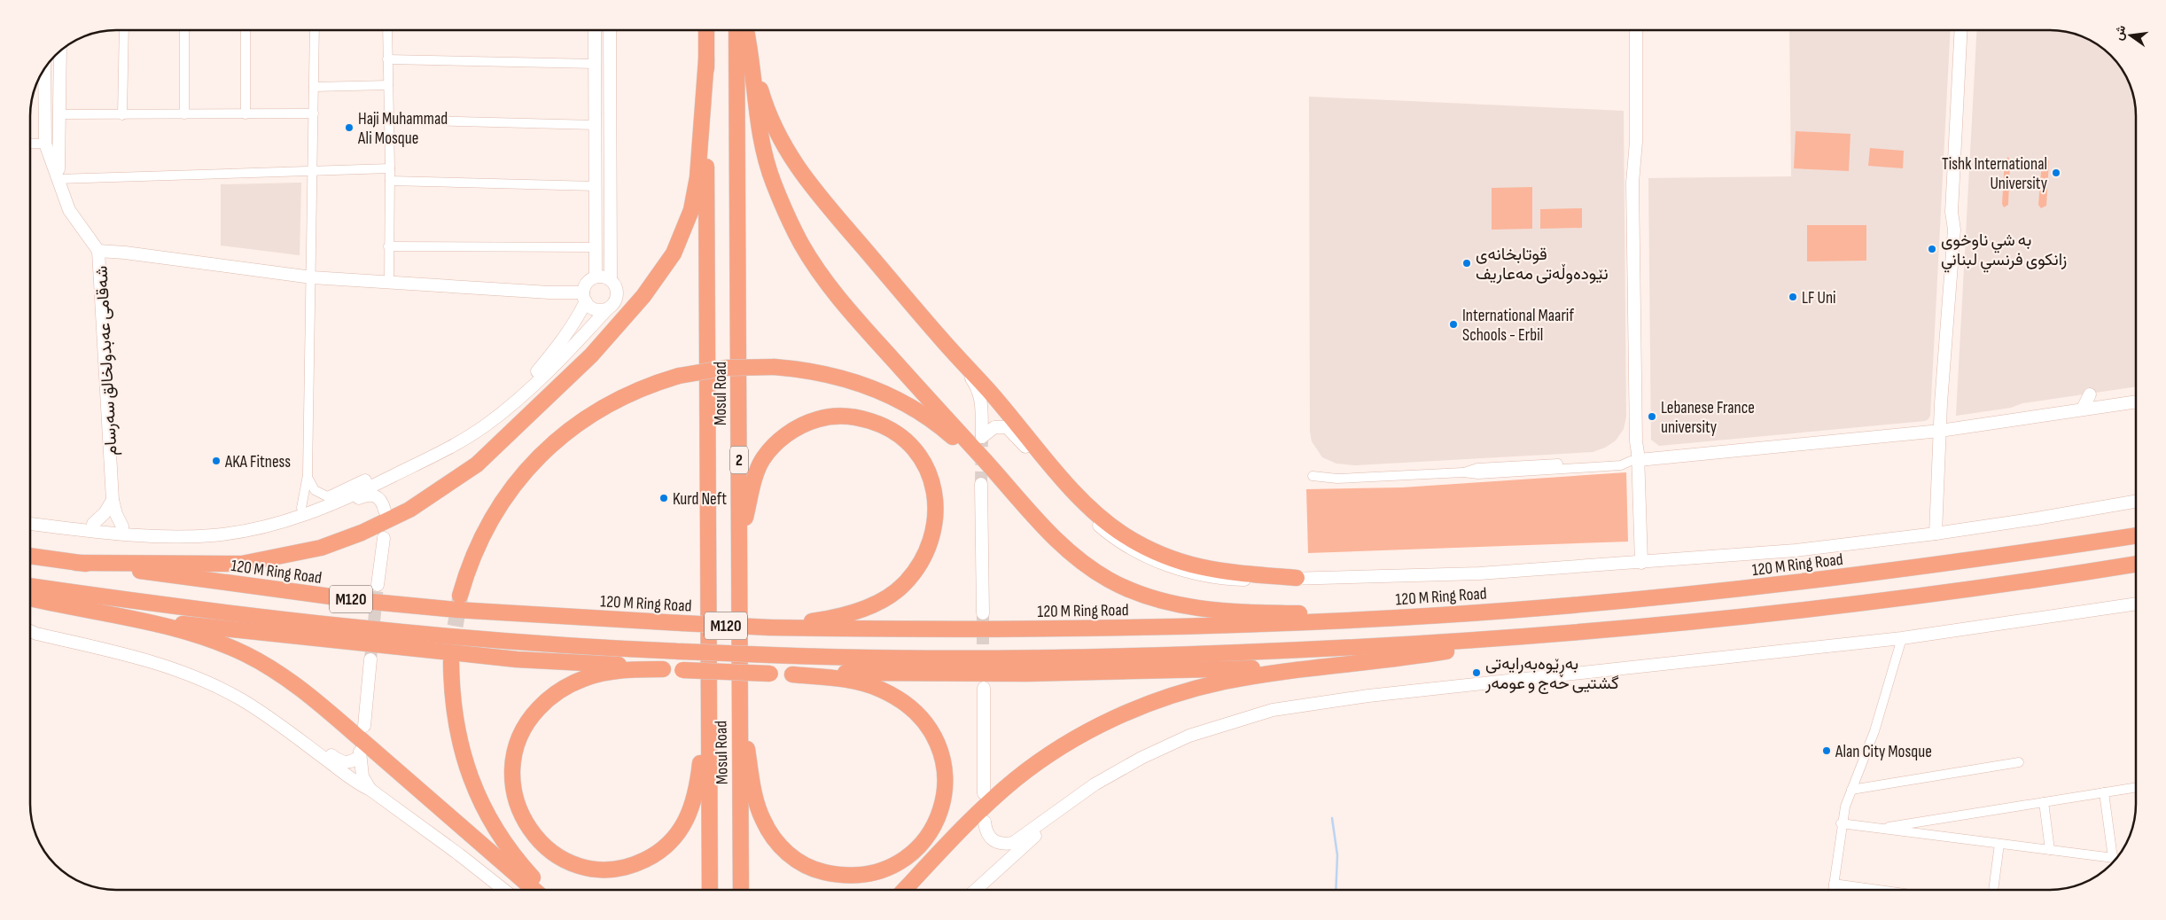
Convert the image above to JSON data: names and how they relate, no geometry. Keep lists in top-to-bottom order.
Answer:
{
  "streets": {
    "highway": [
      "Mosul Road",
      "2",
      "120 M Ring Road",
      "M120"
    ],
    "street": ["شەقامی عەبدولخالق سەرسام"]
  },
  "places": [
    "Haji Muhammad Ali Mosque",
    "Tishk International University",
    "به شي ناوخوى زانكوى فرنسي لبناني",
    "قوتابخانەی نێودەوڵەتی مەعاریف",
    "LF Uni",
    "International Maarif Schools - Erbil",
    "Lebanese France university",
    "AKA Fitness",
    "Kurd Neft",
    "بەڕێوەبەرایەتی گشتیی حەج و عومەر",
    "Alan City Mosque"
  ],
  "north": "left"
}
